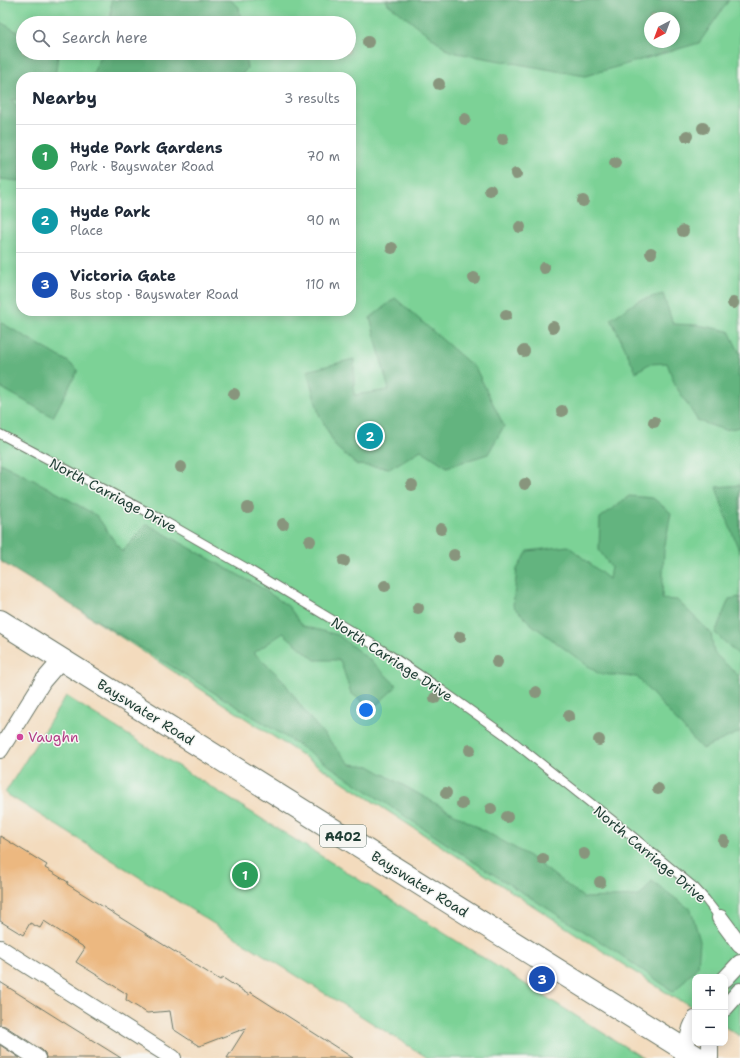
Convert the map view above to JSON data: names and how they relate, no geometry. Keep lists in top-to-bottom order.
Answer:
{
  "streets": {
    "main road": ["Bayswater Road", "A402"],
    "street": ["North Carriage Drive"]
  },
  "places": ["Vaughn"],
  "north": "bottom left",
  "page": {
    "search": "Search here",
    "heading": ["Nearby", "3 results"],
    "list": [
      {
        "mark": "1",
        "name": "Hyde Park Gardens",
        "note": "Park · Bayswater Road",
        "value": "70 m"
      },
      {
        "mark": "2",
        "name": "Hyde Park",
        "note": "Place",
        "value": "90 m"
      },
      {
        "mark": "3",
        "name": "Victoria Gate",
        "note": "Bus stop · Bayswater Road",
        "value": "110 m"
      }
    ],
    "pins": ["2", "1", "3"],
    "map_buttons": ["+", "−"]
  }
}
